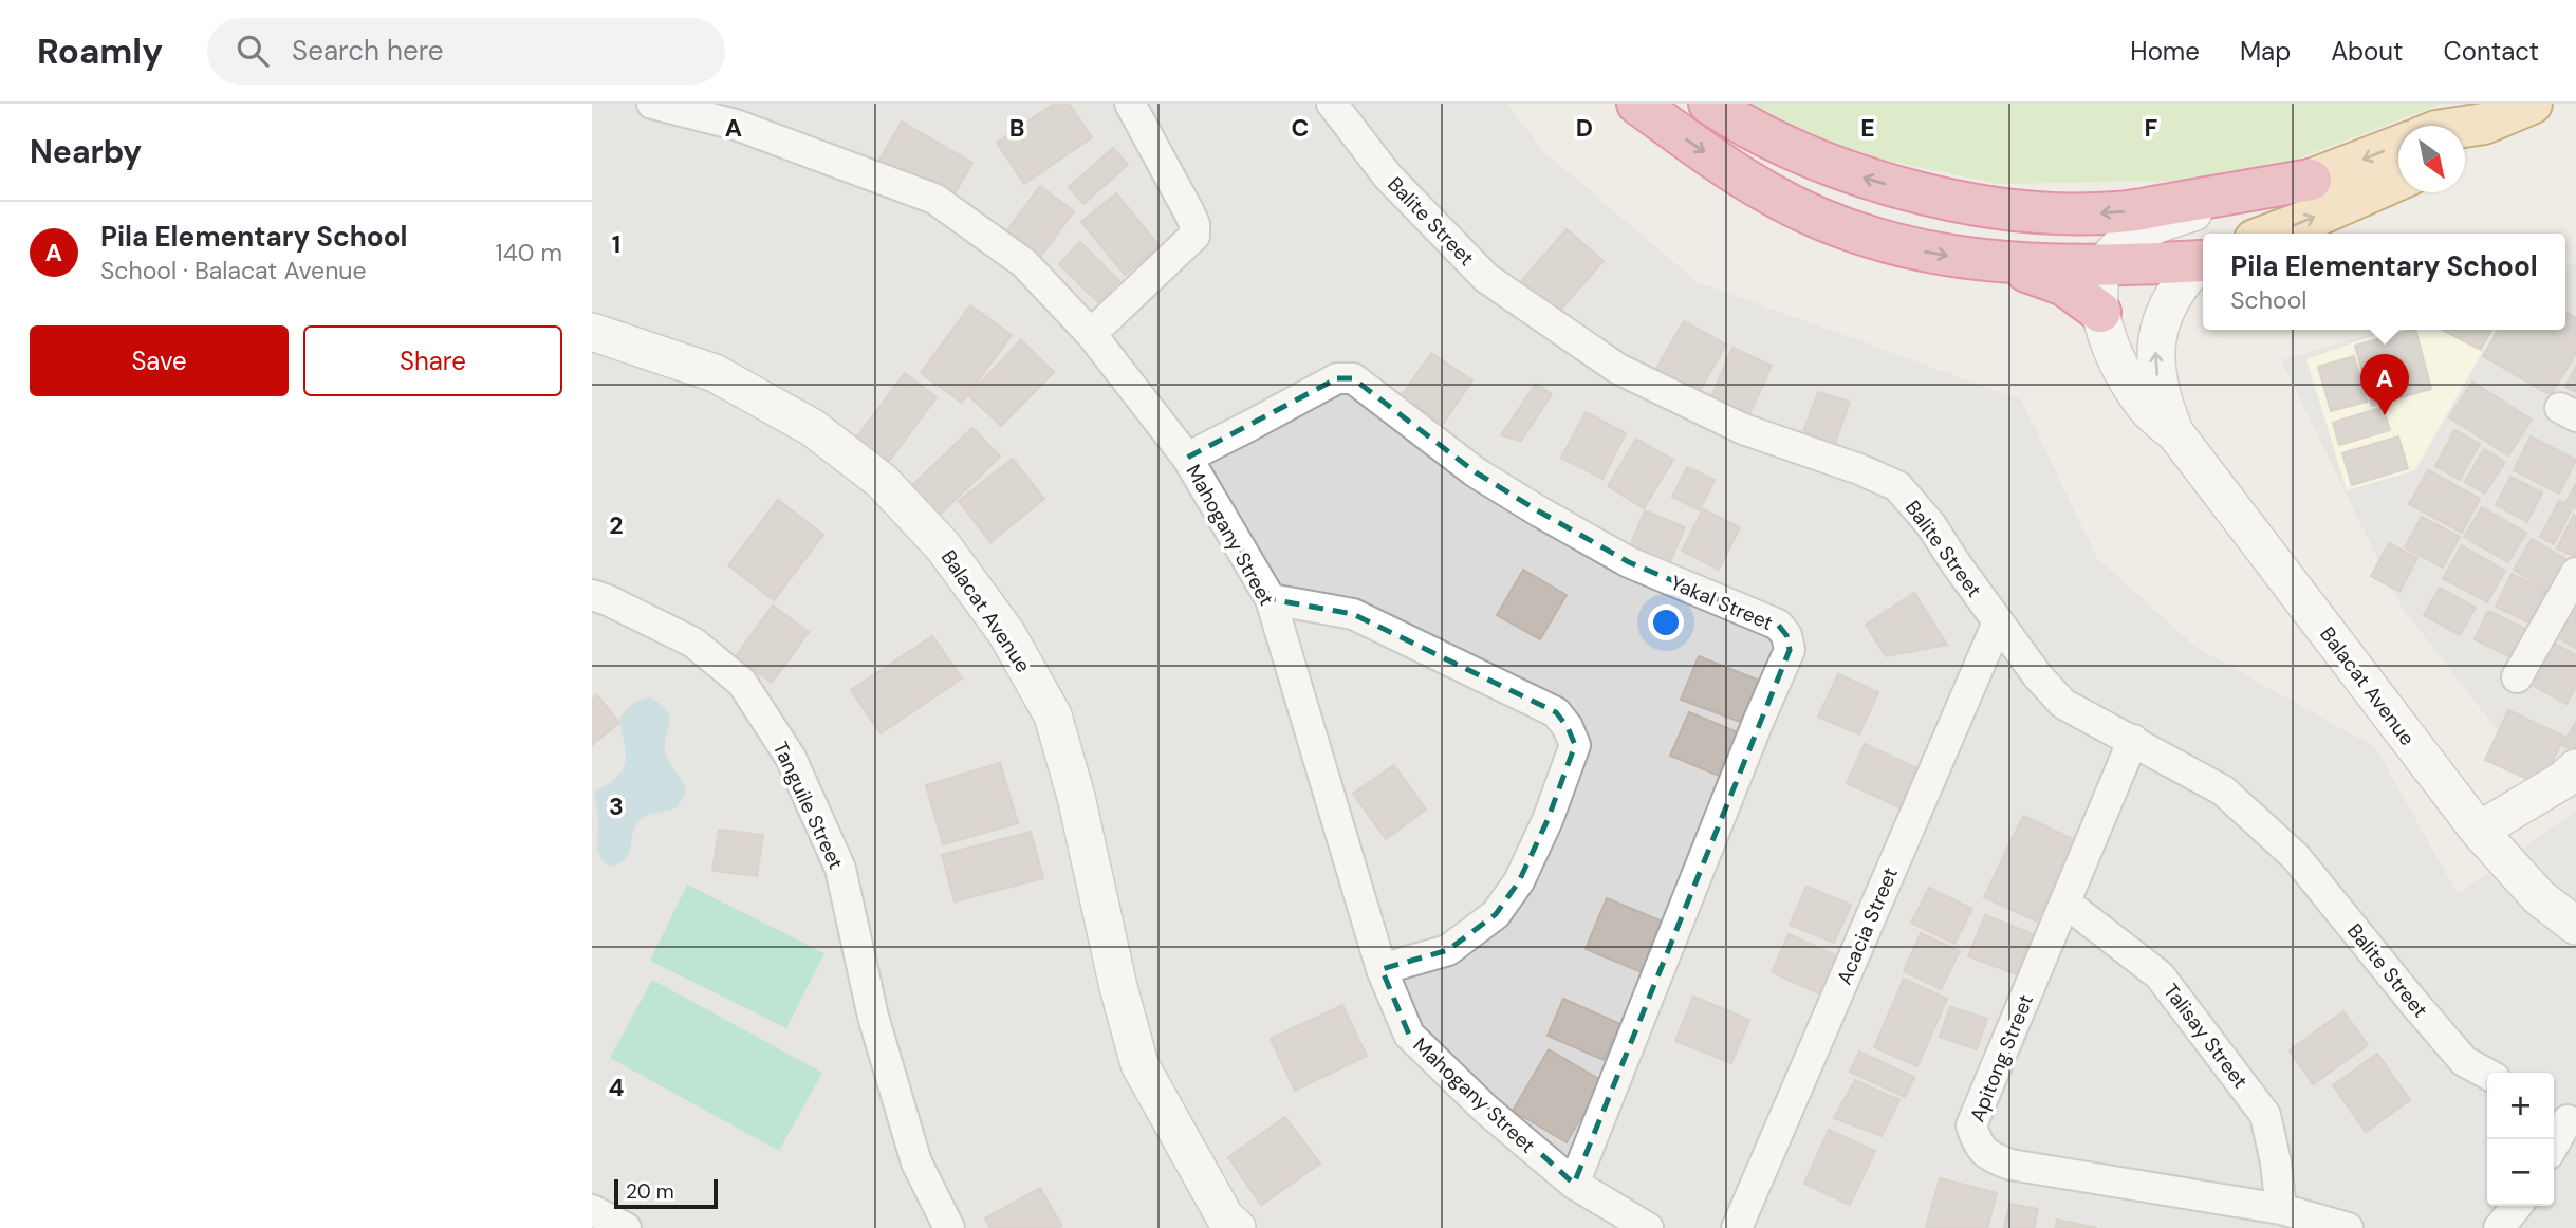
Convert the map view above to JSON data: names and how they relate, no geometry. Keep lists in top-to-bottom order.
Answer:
{
  "streets": {
    "street": [
      "Balite Street",
      "Mahogany Street",
      "Yakal Street",
      "Balacat Avenue",
      "Tanguile Street",
      "Acacia Street",
      "Talisay Street",
      "Apitong Street"
    ]
  },
  "crossings": [
    ["Balite Street", "Acacia Street"],
    ["Balite Street", "Apitong Street"],
    ["Mahogany Street", "Yakal Street"],
    ["Talisay Street", "Apitong Street"]
  ],
  "scale_bar": "20 m",
  "north": "bottom right",
  "page": {
    "header": "Roamly",
    "search": "Search here",
    "nav": [
      "Home",
      "Map",
      "About",
      "Contact"
    ],
    "heading": "Nearby",
    "list": [
      {
        "mark": "A",
        "name": "Pila Elementary School",
        "note": "School · Balacat Avenue",
        "value": "140 m"
      }
    ],
    "popup": ["Pila Elementary School", "School"],
    "buttons": ["Save", "Share"],
    "pins": "A",
    "map_buttons": ["+", "−"],
    "scale": "20 m"
  },
  "grid": {
    "columns": [
      "A",
      "B",
      "C",
      "D",
      "E",
      "F"
    ],
    "rows": [
      "1",
      "2",
      "3",
      "4"
    ]
  }
}
